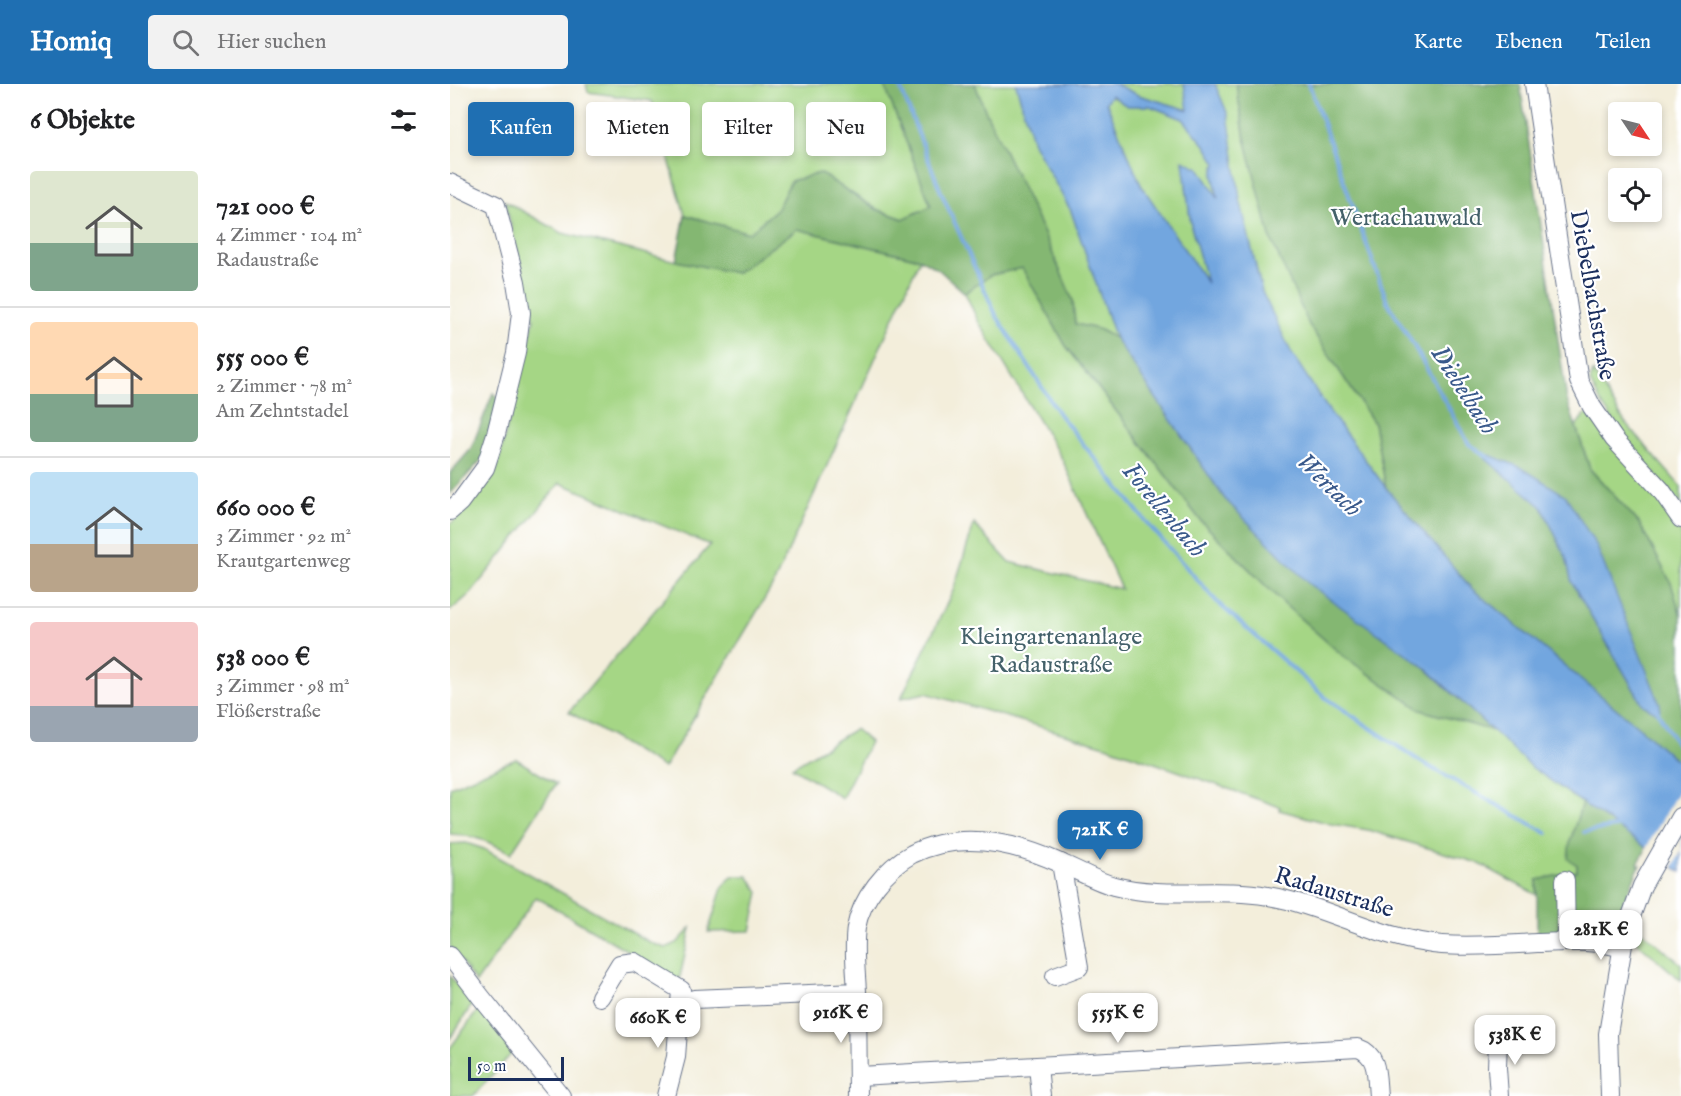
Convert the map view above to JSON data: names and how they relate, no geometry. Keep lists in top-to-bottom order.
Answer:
{
  "streets": {
    "street": ["Diebelbachstraße", "Radaustraße"]
  },
  "water": ["Diebelbach", "Wertach", "Forellenbach"],
  "parks": ["Wertachauwald", "Kleingartenanlage Radaustraße"],
  "scale_bar": "50 m",
  "north": "bottom right",
  "page": {
    "header": "Homiq",
    "search": "Hier suchen",
    "nav": ["Karte", "Ebenen", "Teilen"],
    "heading": "6 Objekte",
    "chip": [
      "Kaufen",
      "Mieten",
      "Filter",
      "Neu"
    ],
    "list": [
      {
        "name": "721 000 €",
        "note": "4 Zimmer · 104 m² · Radaustraße"
      },
      {
        "name": "555 000 €",
        "note": "2 Zimmer · 78 m² · Am Zehntstadel"
      },
      {
        "name": "660 000 €",
        "note": "3 Zimmer · 92 m² · Krautgartenweg"
      },
      {
        "name": "538 000 €",
        "note": "3 Zimmer · 98 m² · Flößerstraße"
      }
    ],
    "price": [
      "721K €",
      "281K €",
      "916K €",
      "555K €",
      "660K €",
      "538K €"
    ],
    "scale": "50 m"
  }
}
